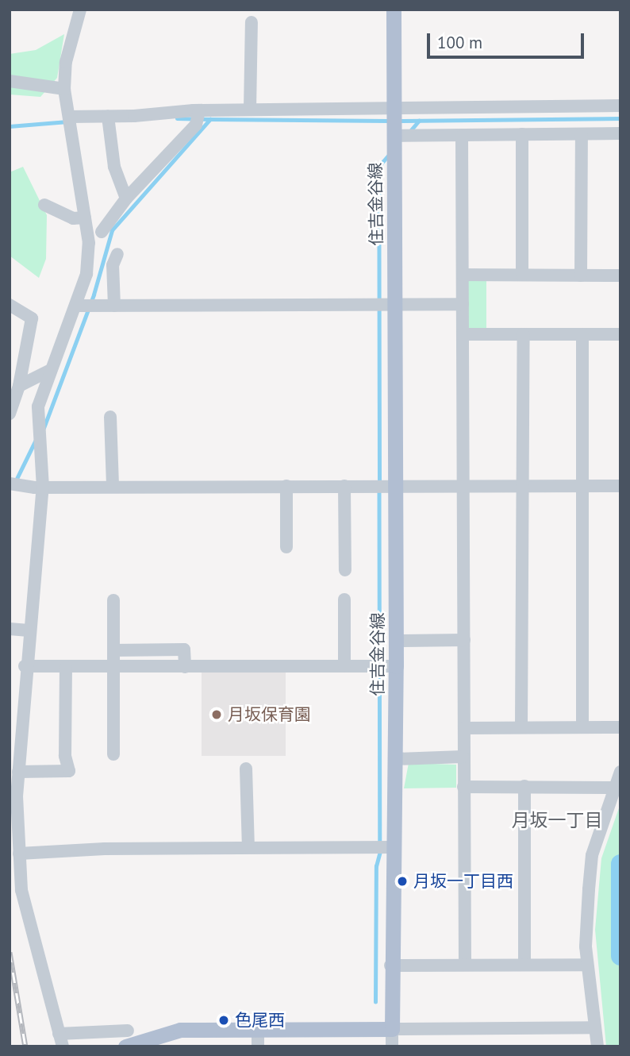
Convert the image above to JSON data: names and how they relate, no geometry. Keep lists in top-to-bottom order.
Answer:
{
  "streets": {
    "main road": ["住吉金谷線"]
  },
  "districts": ["月坂一丁目"],
  "places": ["月坂保育園", "月坂一丁目西", "色尾西"],
  "scale_bar": "100 m"
}
